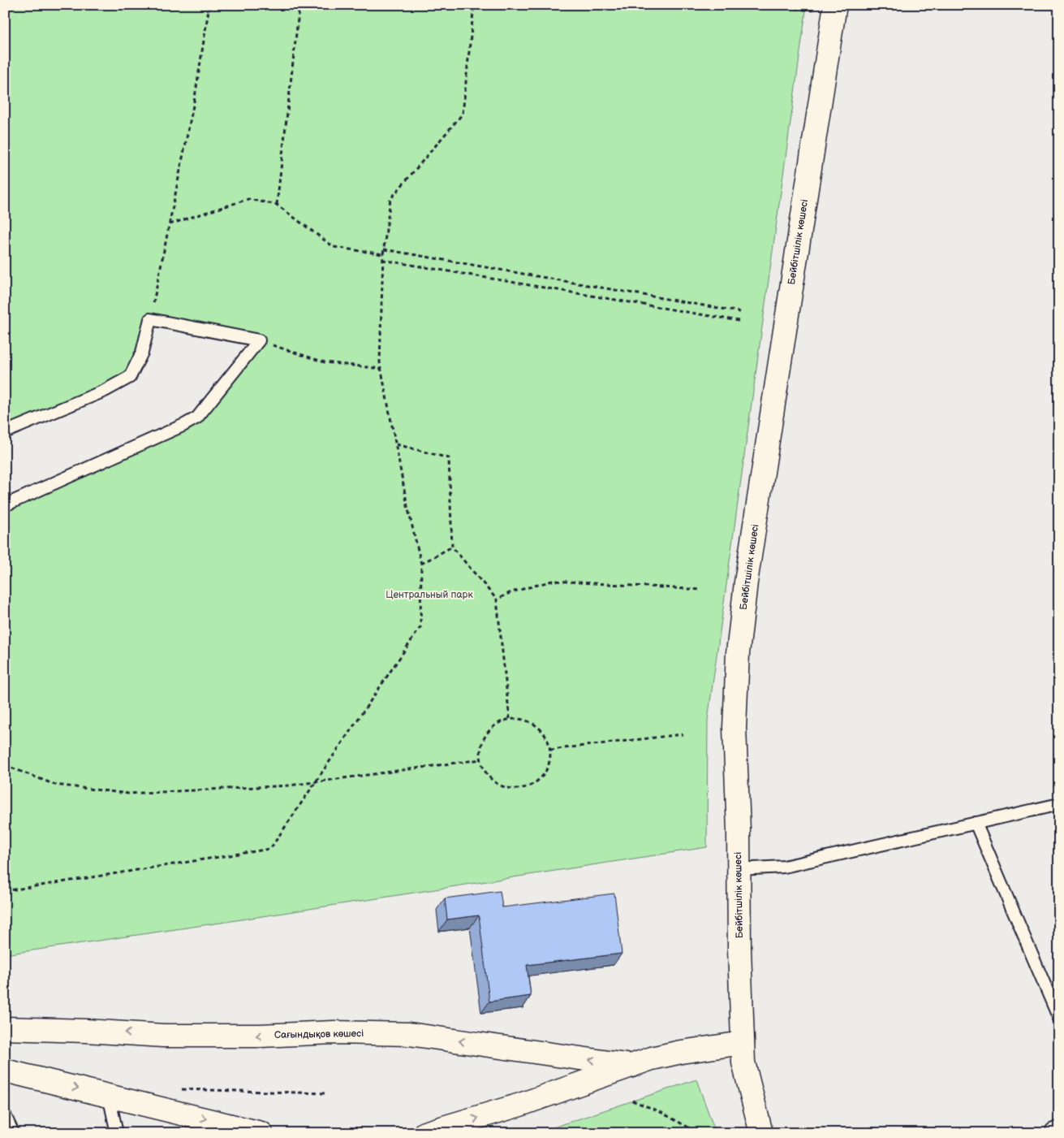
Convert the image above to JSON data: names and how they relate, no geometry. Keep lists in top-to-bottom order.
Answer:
{
  "streets": {
    "street": ["Бейбітшілік көшесі", "Сағындықов көшесі"]
  },
  "crossings": [
    ["Бейбітшілік көшесі", "Сағындықов көшесі"]
  ],
  "parks": ["Центральный парк"]
}
